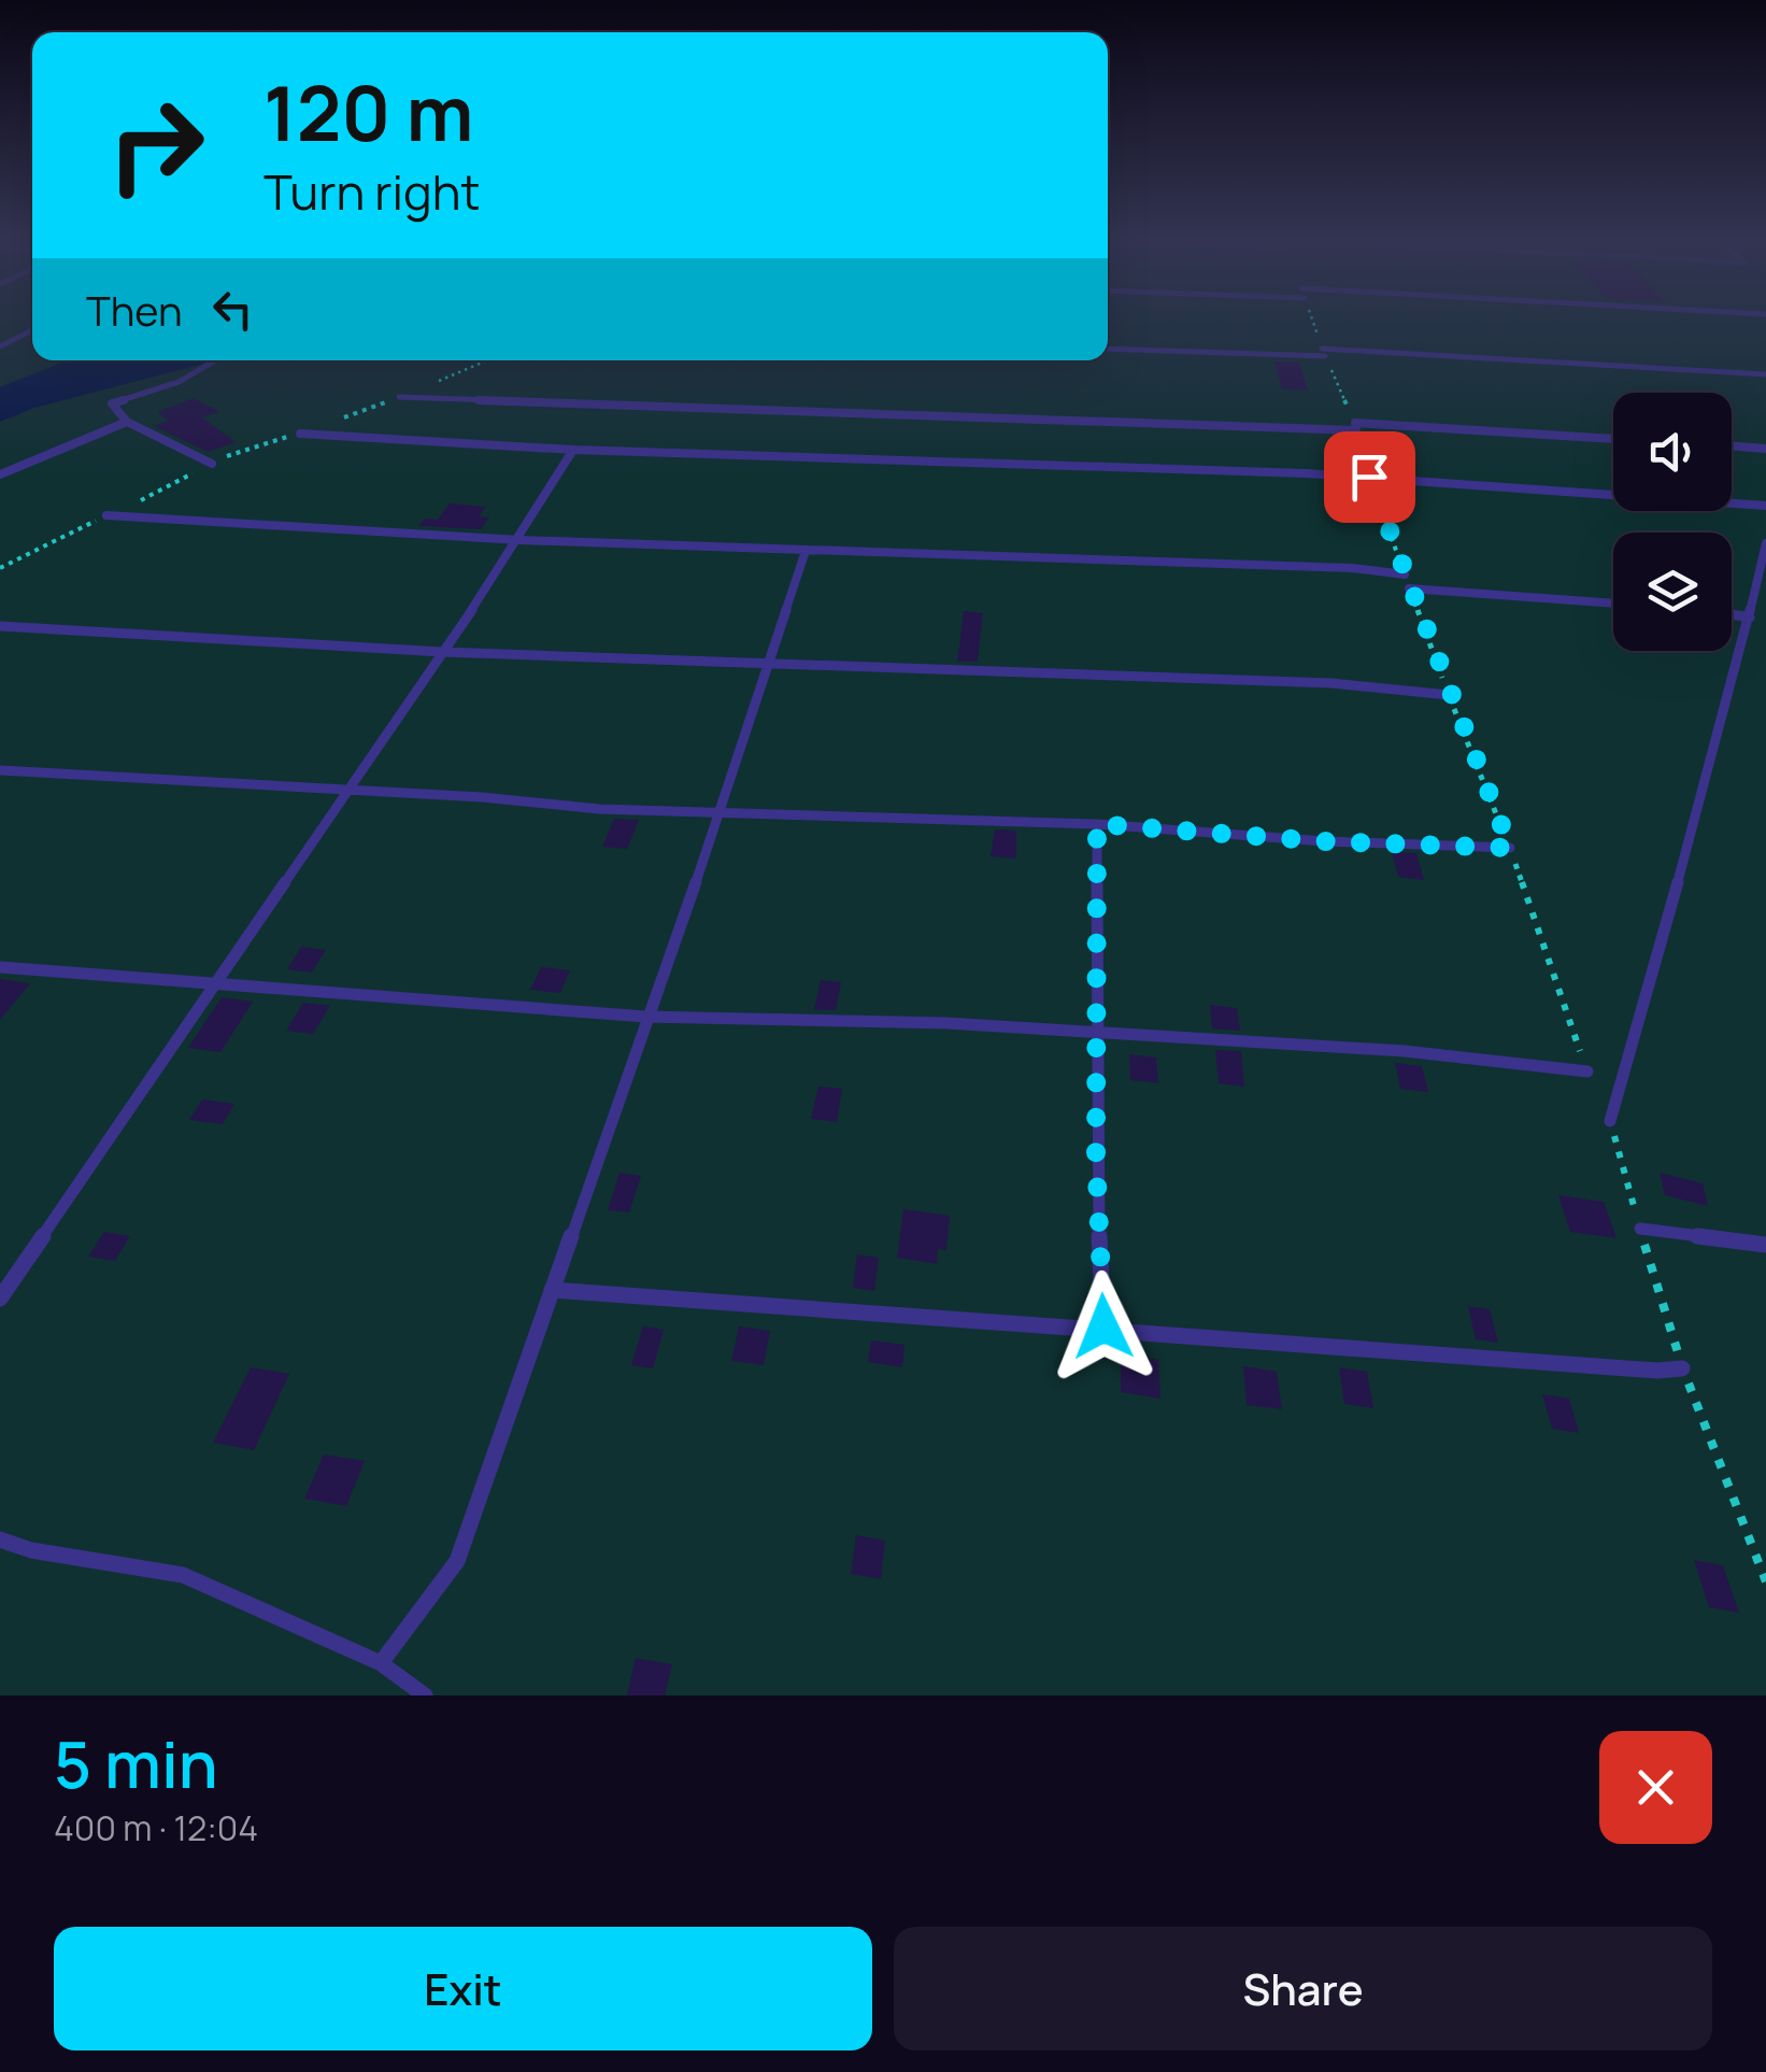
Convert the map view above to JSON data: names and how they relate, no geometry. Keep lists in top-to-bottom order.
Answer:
{
  "page": {
    "turn": ["120 m", "Turn right"],
    "then": "Then",
    "heading": ["5 min", "400 m · 12:04"],
    "buttons": ["Exit", "Share"]
  }
}
